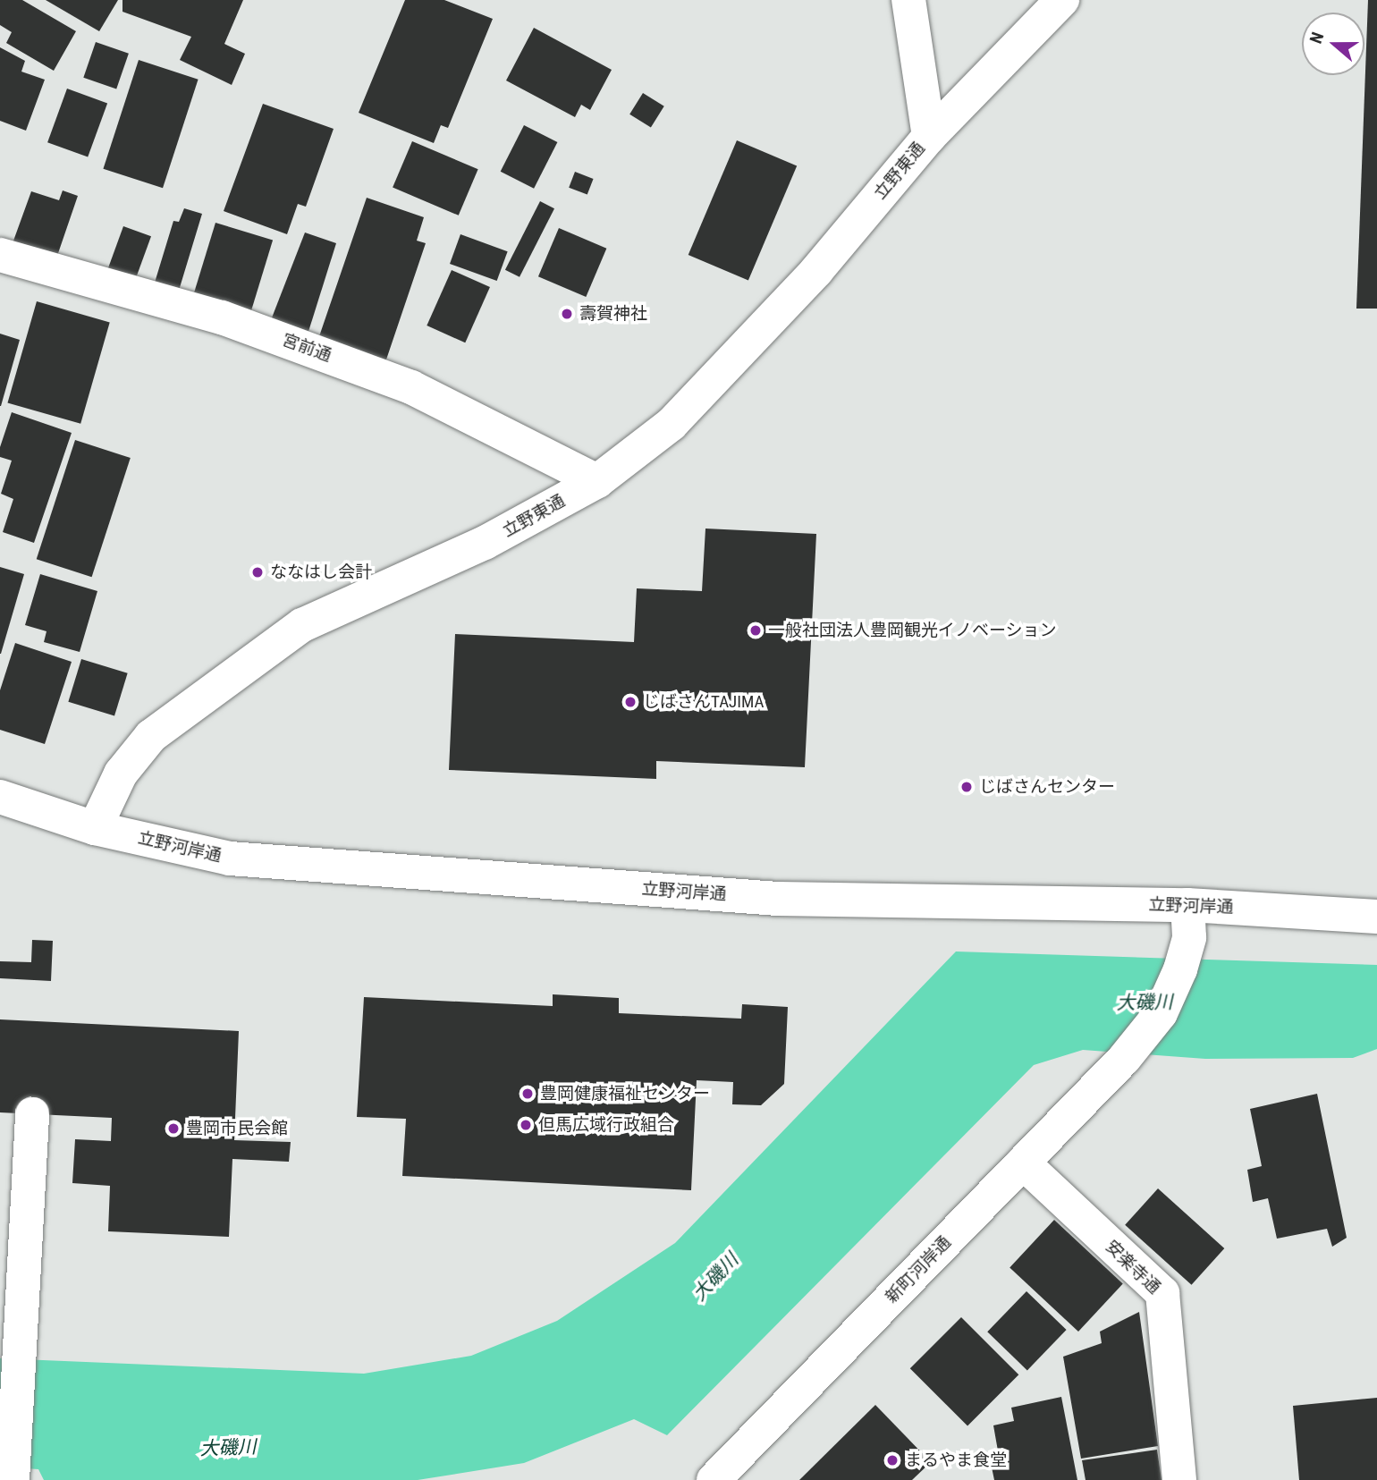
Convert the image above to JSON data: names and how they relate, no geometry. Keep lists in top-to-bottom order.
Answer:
{
  "streets": {
    "street": [
      "立野東通",
      "宮前通",
      "立野河岸通",
      "安楽寺通",
      "新町河岸通"
    ]
  },
  "crossings": [
    ["立野東通", "宮前通"],
    ["立野東通", "立野河岸通"],
    ["立野河岸通", "新町河岸通"],
    ["安楽寺通", "新町河岸通"]
  ],
  "water": ["大磯川"],
  "places": [
    "壽賀神社",
    "ななはし会計",
    "一般社団法人豊岡観光イノベーション",
    "じばさんTAJIMA",
    "じばさんセンター",
    "豊岡健康福祉センター",
    "但馬広域行政組合",
    "豊岡市民会館",
    "まるやま食堂"
  ],
  "north": "left"
}
